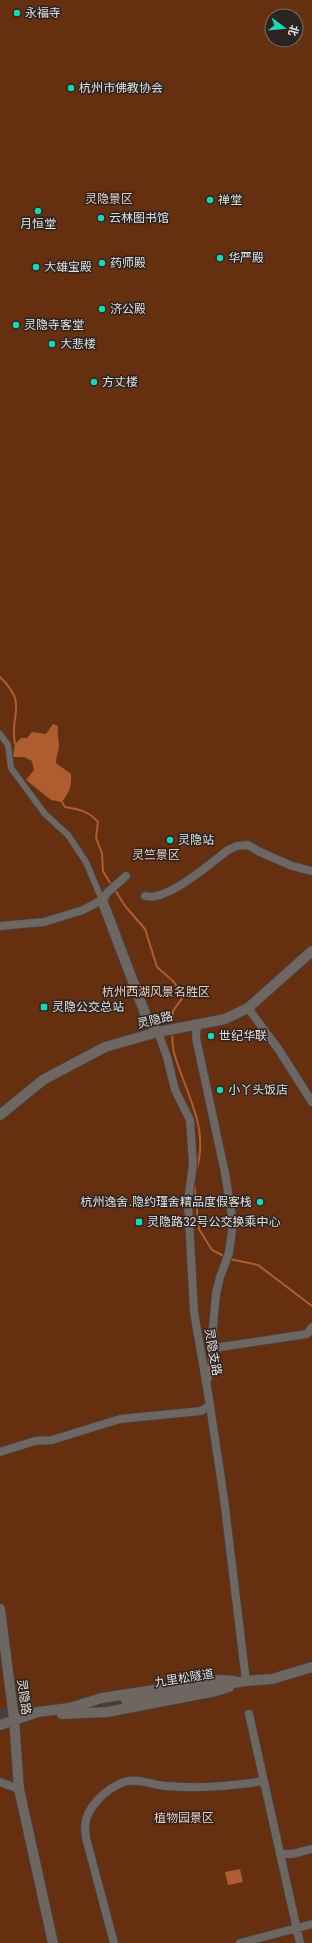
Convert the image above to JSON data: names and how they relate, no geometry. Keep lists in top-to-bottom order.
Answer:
{
  "streets": {
    "street": ["灵隐路", "灵隐支路", "九里松隧道"]
  },
  "crossings": [
    ["灵隐路", "灵隐支路"],
    ["灵隐支路", "九里松隧道"]
  ],
  "parks": [
    "灵隐景区",
    "灵竺景区",
    "杭州西湖风景名胜区",
    "植物园景区"
  ],
  "places": {
    "other": [
      "永福寺",
      "杭州市佛教协会",
      "禅堂",
      "月恒堂",
      "云林图书馆",
      "华严殿",
      "药师殿",
      "大雄宝殿",
      "济公殿",
      "灵隐寺客堂",
      "大悲楼",
      "方丈楼",
      "灵隐站",
      "世纪华联",
      "小丫头饭店",
      "杭州逸舍.隐约瑾舍精品度假客栈"
    ],
    "transit": ["灵隐公交总站", "灵隐路32号公交换乘中心"]
  },
  "north": "right"
}
